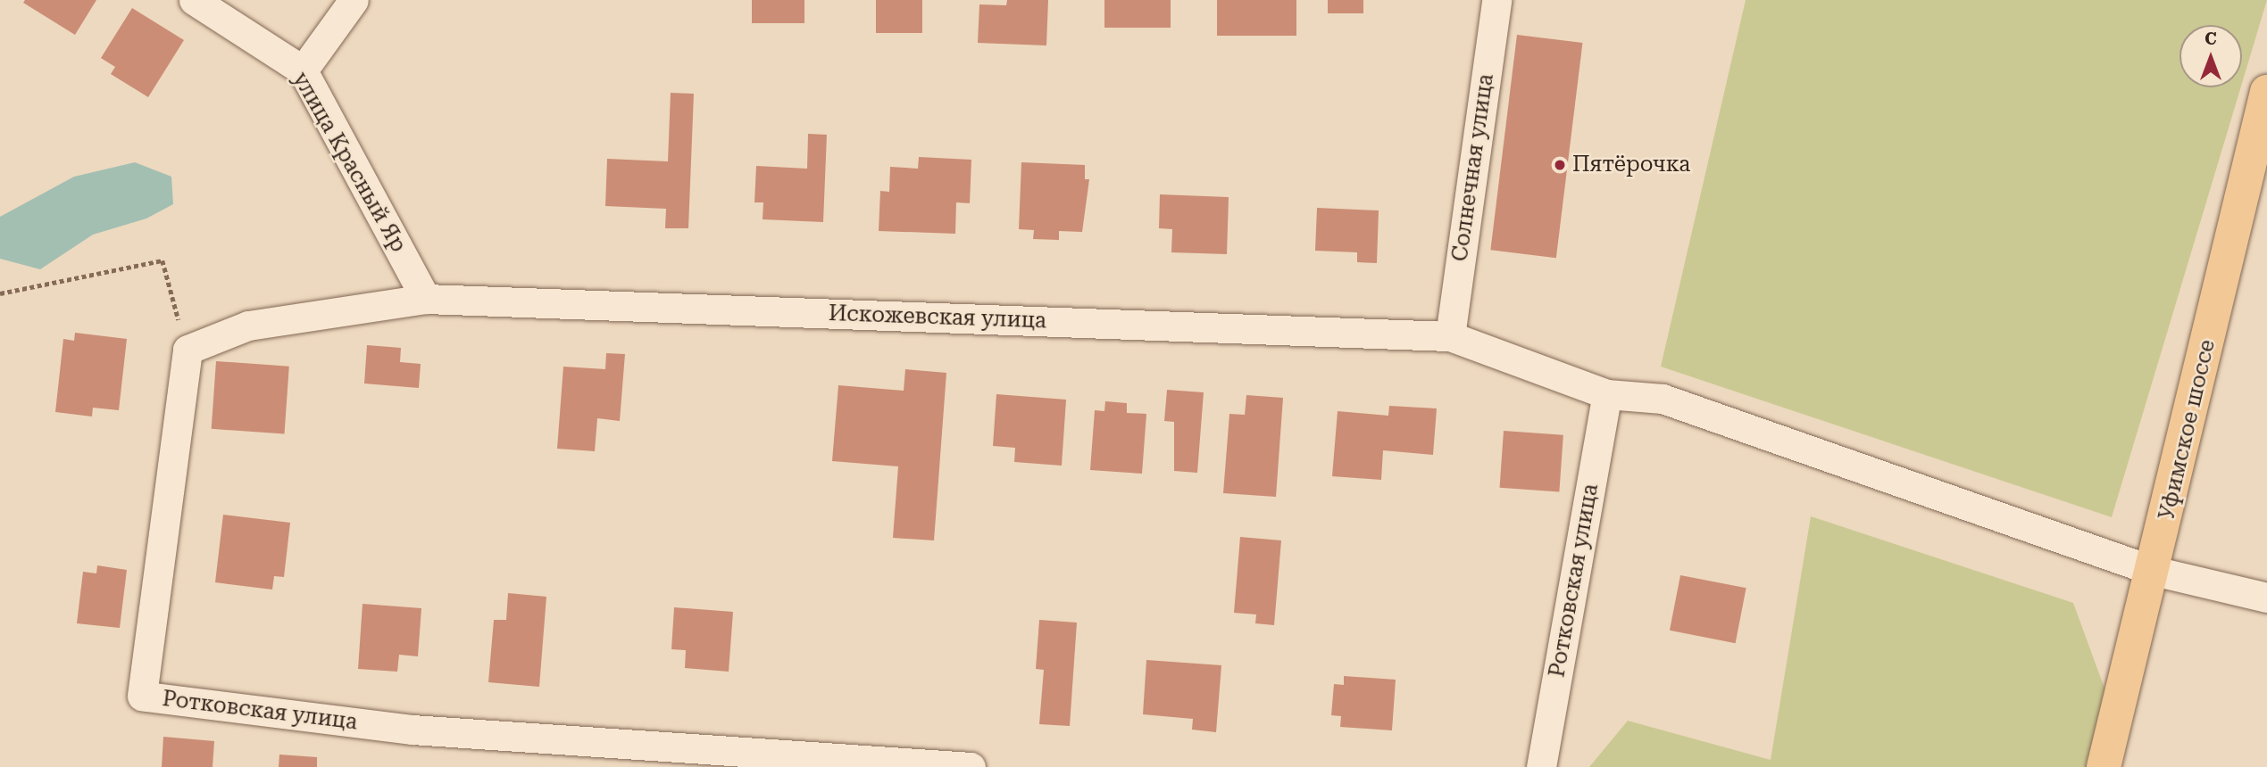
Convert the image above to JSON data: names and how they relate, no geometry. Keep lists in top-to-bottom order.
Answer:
{
  "streets": {
    "main road": ["Уфимское шоссе"],
    "street": [
      "улица Красный Яр",
      "Солнечная улица",
      "Искожевская улица",
      "Ротковская улица"
    ]
  },
  "crossings": [
    ["улица Красный Яр", "Искожевская улица"],
    ["Солнечная улица", "Искожевская улица"],
    ["Искожевская улица", "Уфимское шоссе"],
    ["Искожевская улица", "Ротковская улица"]
  ],
  "places": ["Пятёрочка"],
  "north": "top"
}
